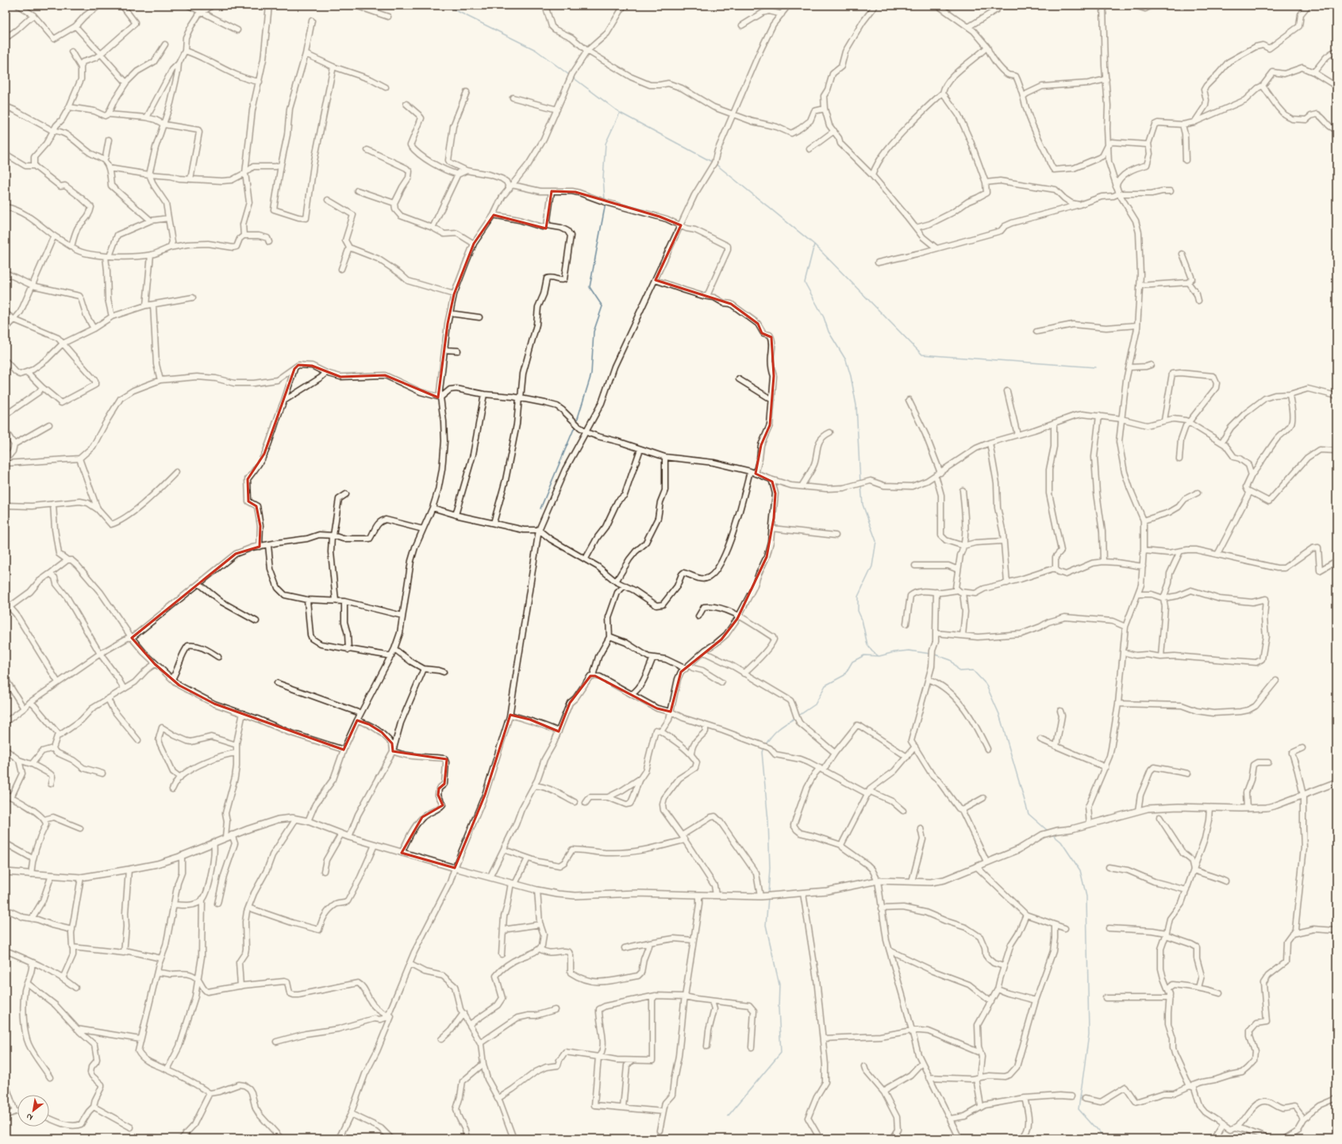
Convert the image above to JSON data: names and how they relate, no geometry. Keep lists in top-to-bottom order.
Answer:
{
  "north": "bottom left"
}
